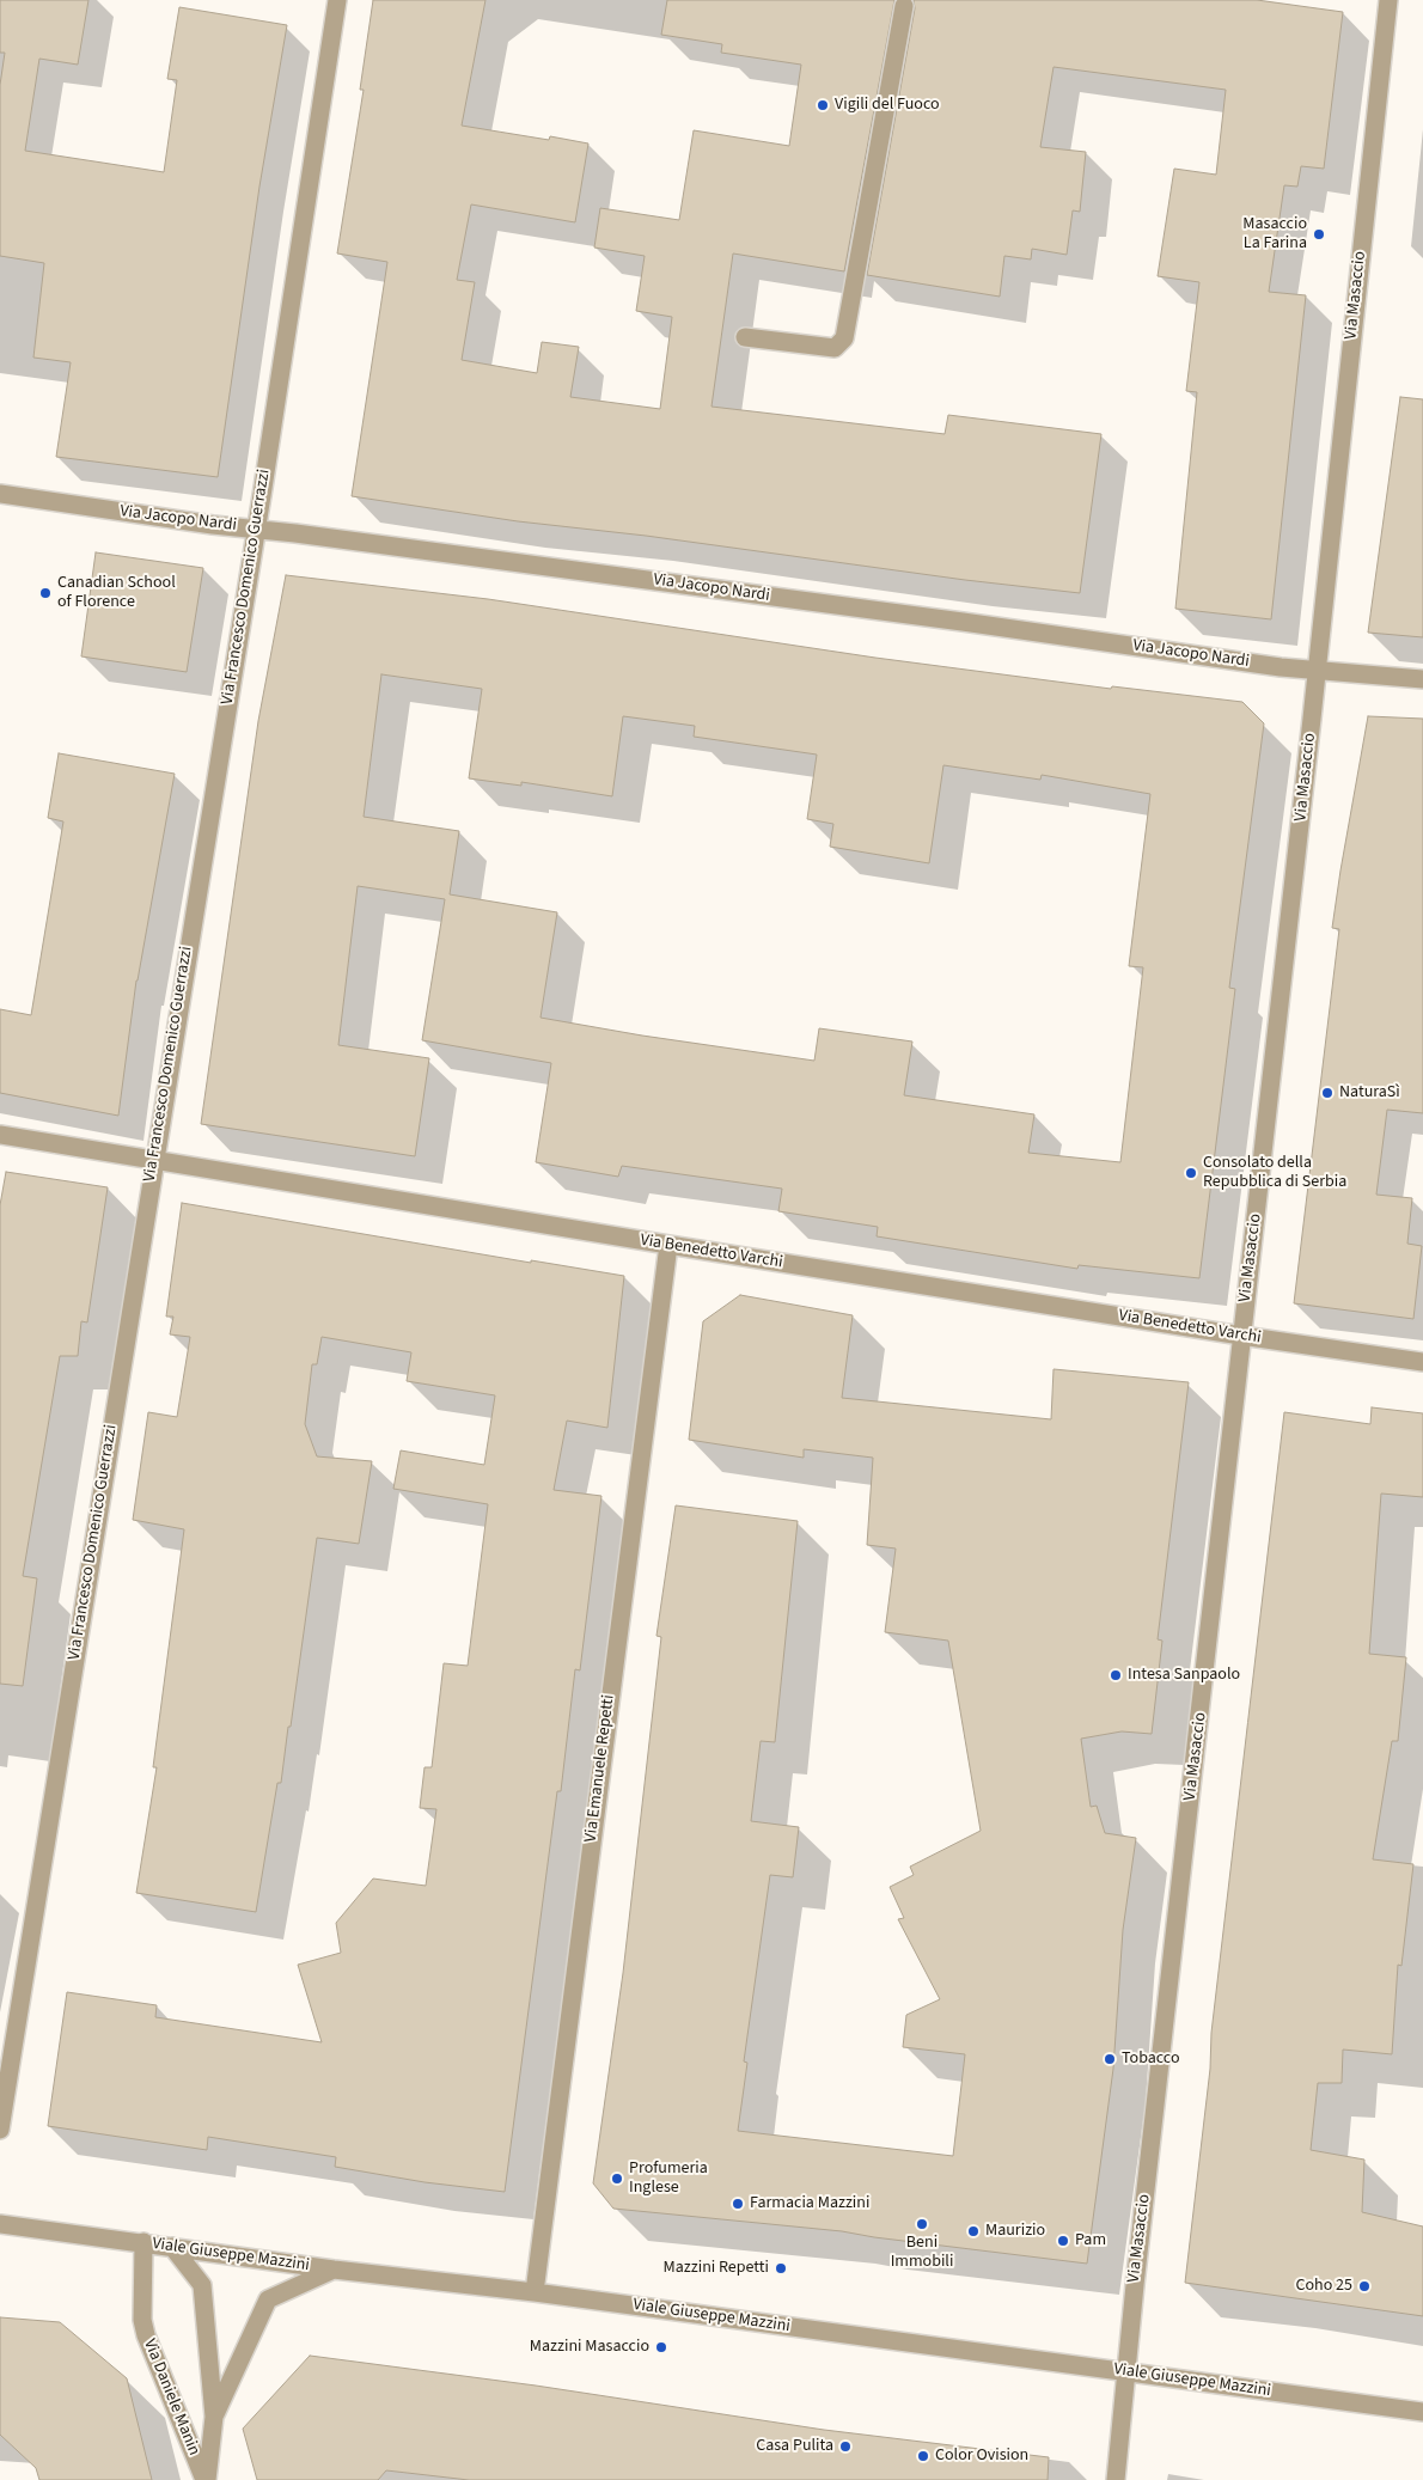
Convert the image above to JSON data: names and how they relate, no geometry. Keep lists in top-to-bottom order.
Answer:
{
  "streets": {
    "street": [
      "Via Masaccio",
      "Via Jacopo Nardi",
      "Via Francesco Domenico Guerrazzi",
      "Via Benedetto Varchi",
      "Via Emanuele Repetti",
      "Viale Giuseppe Mazzini",
      "Via Daniele Manin"
    ]
  },
  "crossings": [
    ["Via Masaccio", "Via Jacopo Nardi"],
    ["Via Masaccio", "Via Benedetto Varchi"],
    ["Via Masaccio", "Viale Giuseppe Mazzini"],
    ["Via Jacopo Nardi", "Via Francesco Domenico Guerrazzi"],
    ["Via Francesco Domenico Guerrazzi", "Via Benedetto Varchi"],
    ["Via Benedetto Varchi", "Via Emanuele Repetti"],
    ["Via Emanuele Repetti", "Viale Giuseppe Mazzini"],
    ["Viale Giuseppe Mazzini", "Via Daniele Manin"]
  ],
  "places": [
    "Vigili del Fuoco",
    "Masaccio La Farina",
    "Canadian School of Florence",
    "NaturaSì",
    "Consolato della Repubblica di Serbia",
    "Intesa Sanpaolo",
    "Tobacco",
    "Profumeria Inglese",
    "Farmacia Mazzini",
    "Beni Immobili",
    "Maurizio",
    "Pam",
    "Mazzini Repetti",
    "Coho 25",
    "Mazzini Masaccio",
    "Casa Pulita",
    "Color Ovision"
  ]
}
